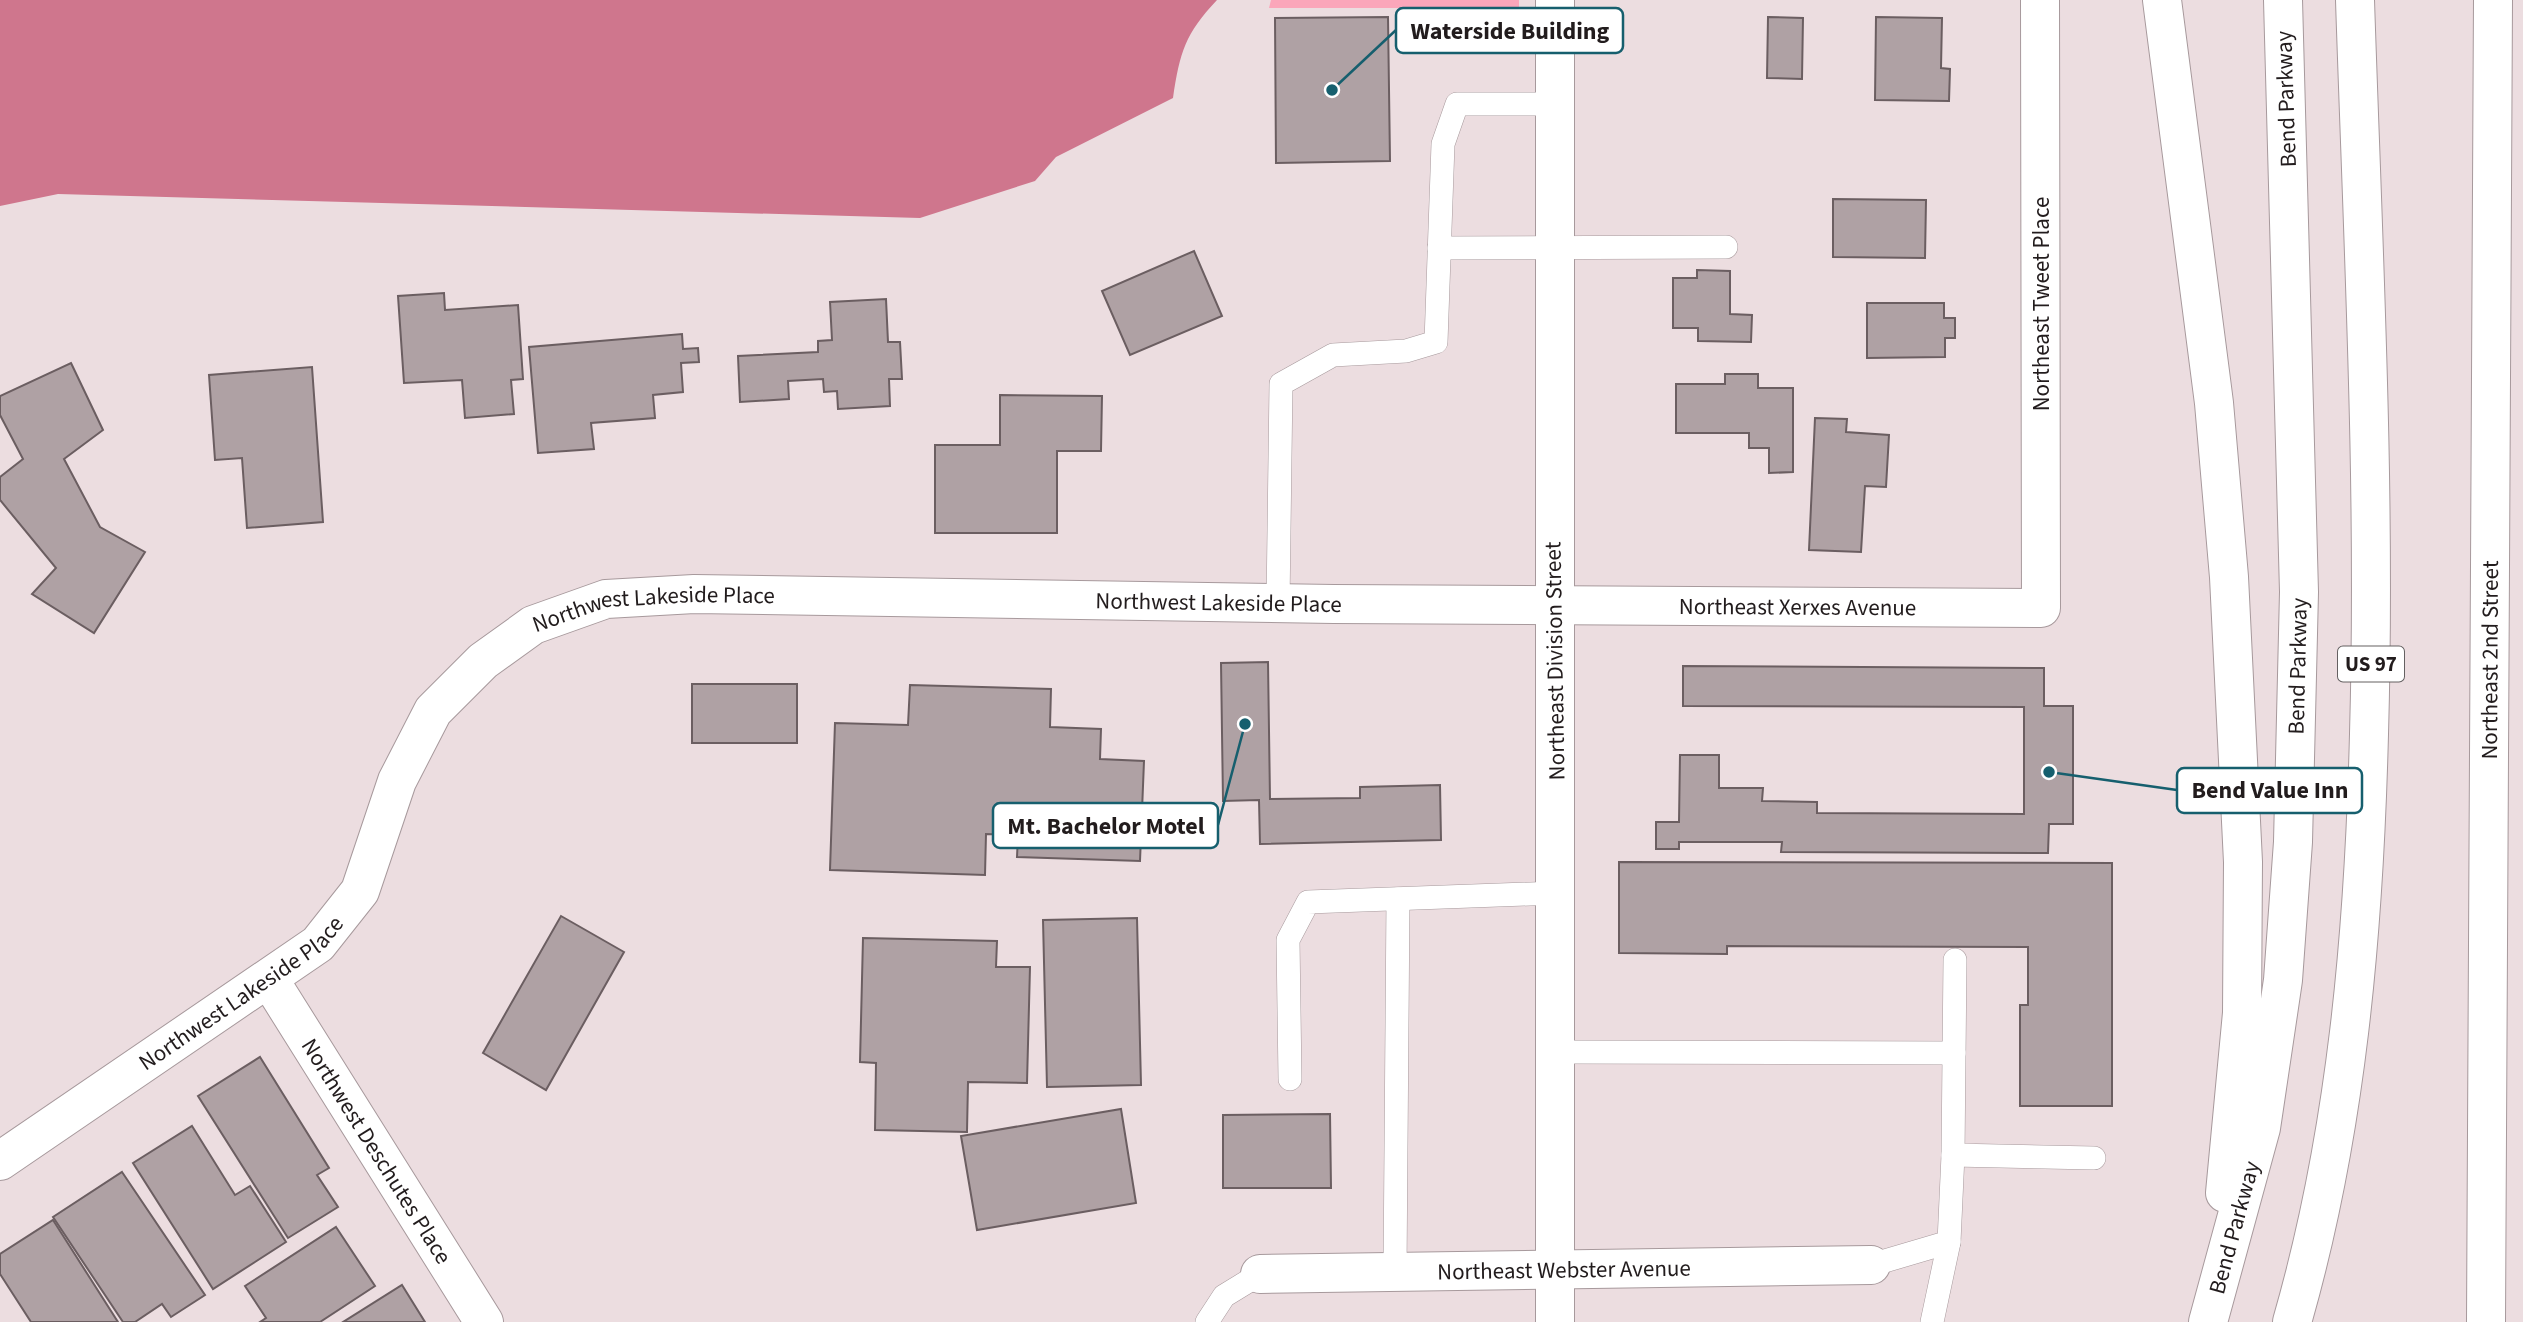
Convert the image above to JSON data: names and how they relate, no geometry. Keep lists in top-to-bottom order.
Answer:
{
  "streets": {
    "main road": [
      "Bend Parkway",
      "Northeast Tweet Place",
      "Northwest Lakeside Place",
      "Northeast Xerxes Avenue",
      "Northeast Division Street",
      "Northeast 2nd Street",
      "US 97",
      "Northwest Deschutes Place",
      "Northeast Webster Avenue"
    ]
  },
  "crossings": [
    ["Northeast Tweet Place", "Northeast Xerxes Avenue"],
    ["Northwest Lakeside Place", "Northeast Xerxes Avenue"],
    ["Northwest Lakeside Place", "Northeast Division Street"],
    ["Northwest Lakeside Place", "Northwest Deschutes Place"],
    ["Northeast Xerxes Avenue", "Northeast Division Street"],
    ["Northeast Division Street", "Northeast Webster Avenue"]
  ],
  "places": ["Waterside Building", "Mt. Bachelor Motel", "Bend Value Inn"]
}
